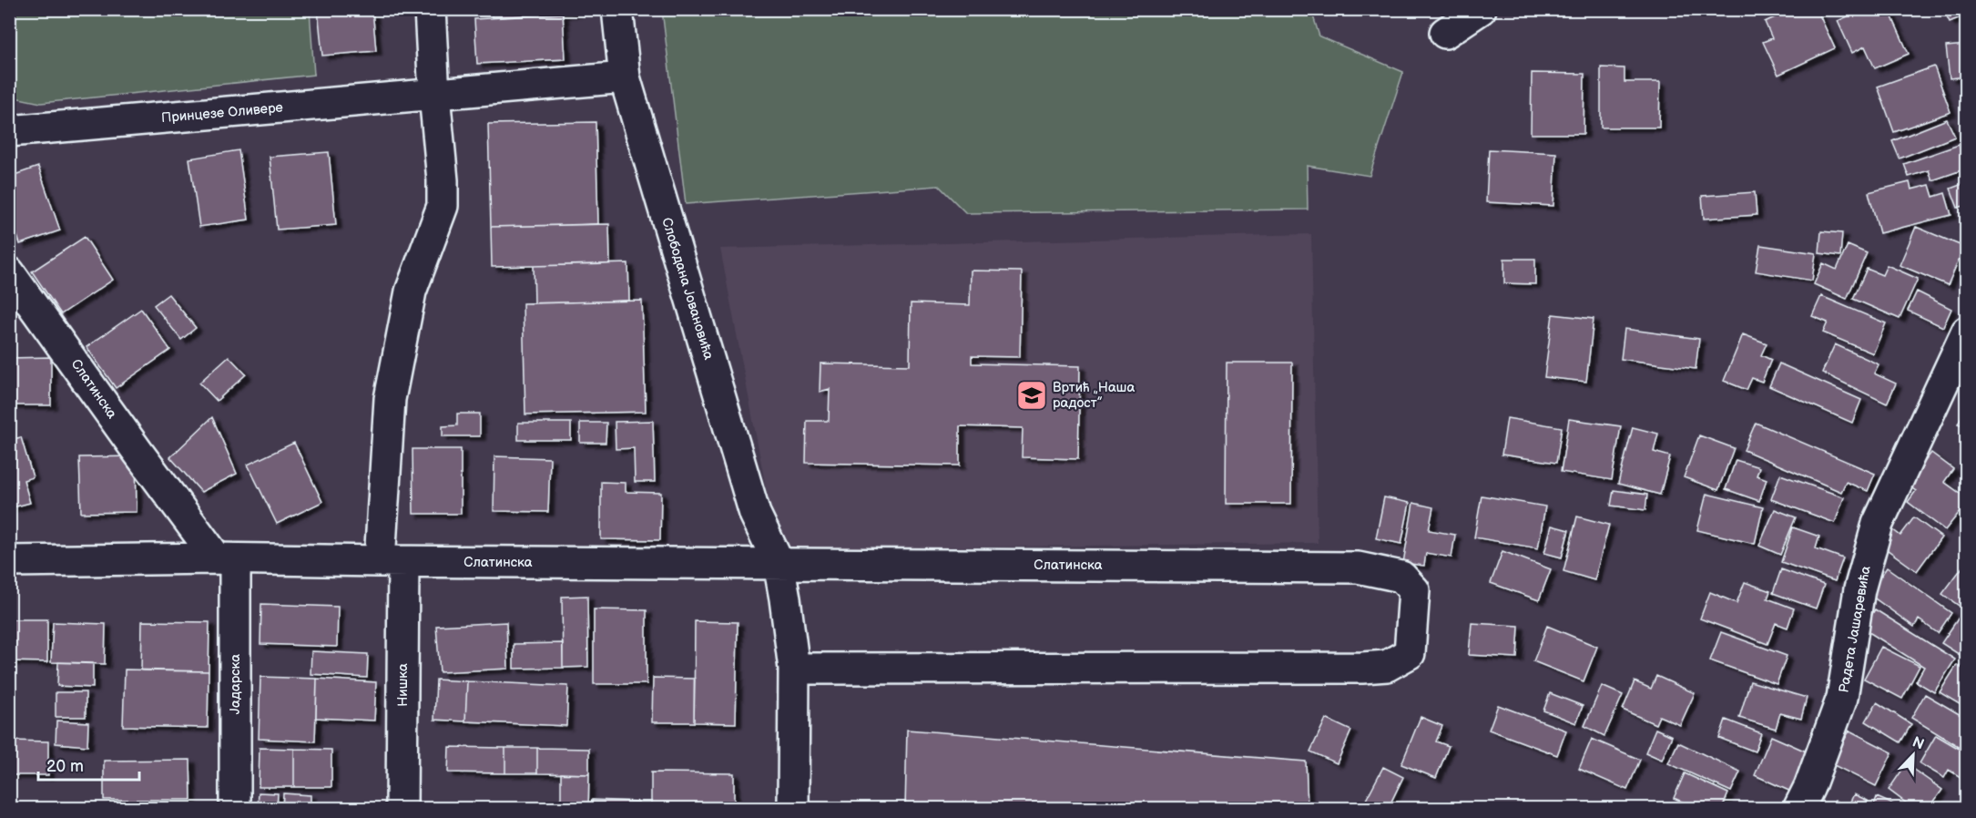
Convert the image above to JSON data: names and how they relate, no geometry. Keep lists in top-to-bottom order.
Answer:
{
  "streets": {
    "street": [
      "Принцезе Оливере",
      "Слободана Јовановића",
      "Слатинска",
      "Радета Јашаревића",
      "Јадарска",
      "Нишка"
    ]
  },
  "crossings": [
    ["Принцезе Оливере", "Слободана Јовановића"],
    ["Принцезе Оливере", "Нишка"],
    ["Слободана Јовановића", "Слатинска"],
    ["Слатинска", "Јадарска"],
    ["Слатинска", "Нишка"]
  ],
  "places": {
    "school or university": ["Вртић „Наша радост”"]
  },
  "scale_bar": "20 m",
  "north": "top right"
}
